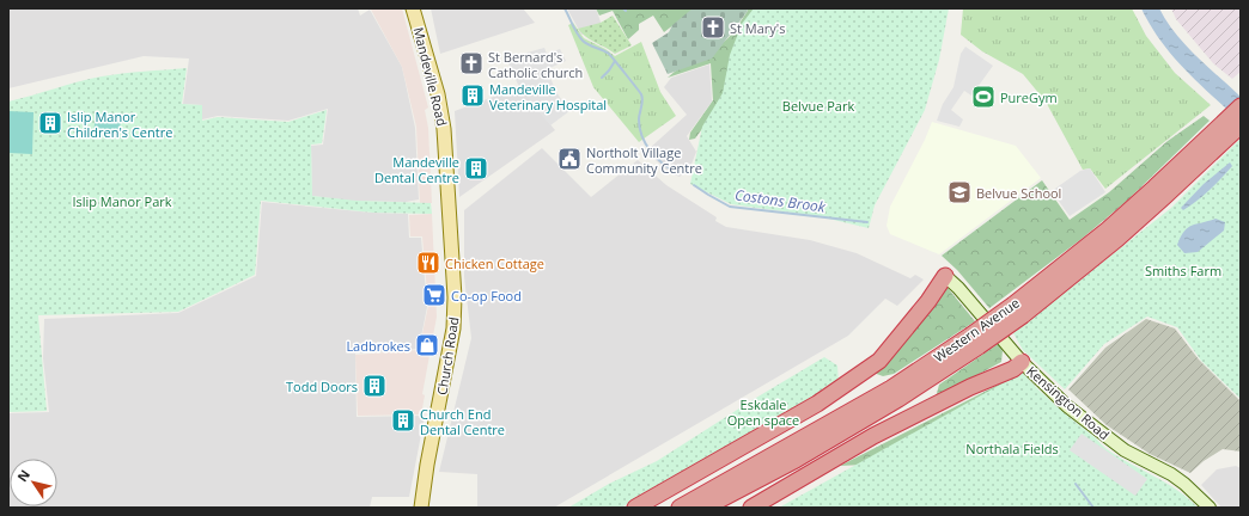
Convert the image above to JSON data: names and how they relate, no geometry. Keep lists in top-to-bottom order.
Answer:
{
  "streets": {
    "highway": ["Western Avenue"],
    "main road": ["Mandeville Road", "Church Road"],
    "street": ["Kensington Road"]
  },
  "crossings": [
    ["Mandeville Road", "Church Road"]
  ],
  "water": ["Costons Brook"],
  "parks": [
    "Belvue Park",
    "Islip Manor Park",
    "Smiths Farm",
    "Eskdale Open space",
    "Northala Fields"
  ],
  "places": {
    "church": ["St Mary's", "St Bernard's Catholic church"],
    "building": [
      "Mandeville Veterinary Hospital",
      "Islip Manor Children's Centre",
      "Mandeville Dental Centre",
      "Todd Doors",
      "Church End Dental Centre"
    ],
    "sports": ["PureGym"],
    "public building": ["Northolt Village Community Centre"],
    "school or university": ["Belvue School"],
    "restaurant": ["Chicken Cottage"],
    "supermarket": ["Co-op Food"],
    "shop": ["Ladbrokes"]
  },
  "north": "top left"
}
